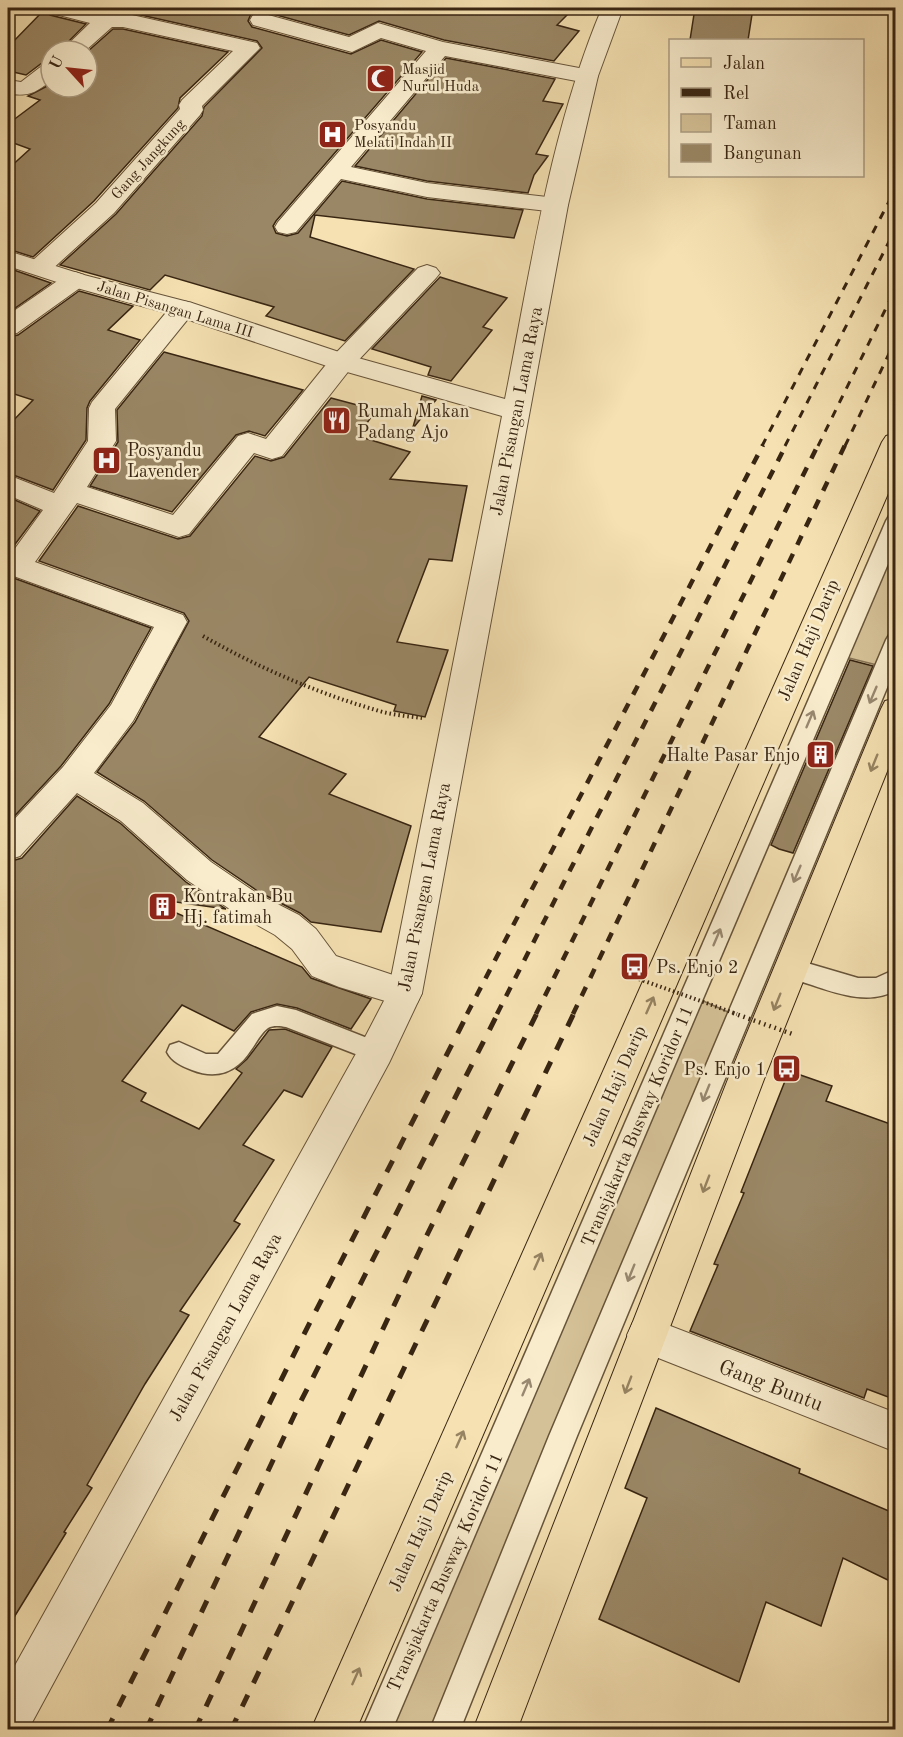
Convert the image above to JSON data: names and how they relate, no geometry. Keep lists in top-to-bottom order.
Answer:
{
  "streets": {
    "main road": ["Jalan Haji Darip"],
    "street": [
      "Gang Jangkung",
      "Jalan Pisangan Lama III",
      "Jalan Pisangan Lama Raya",
      "Gang Buntu"
    ],
    "lane": ["Transjakarta Busway Koridor 11"]
  },
  "crossings": [
    ["Gang Jangkung", "Jalan Pisangan Lama III"],
    ["Jalan Pisangan Lama III", "Jalan Pisangan Lama Raya"]
  ],
  "places": {
    "mosque": ["Masjid Nurul Huda"],
    "hospital": ["Posyandu Melati Indah II", "Posyandu Lavender"],
    "restaurant": ["Rumah Makan Padang Ajo"],
    "building": ["Halte Pasar Enjo", "Kontrakan Bu Hj. fatimah"],
    "bus stop": ["Ps. Enjo 2", "Ps. Enjo 1"]
  },
  "legend": [
    "Jalan",
    "Rel",
    "Taman",
    "Bangunan"
  ],
  "north": "top left"
}
